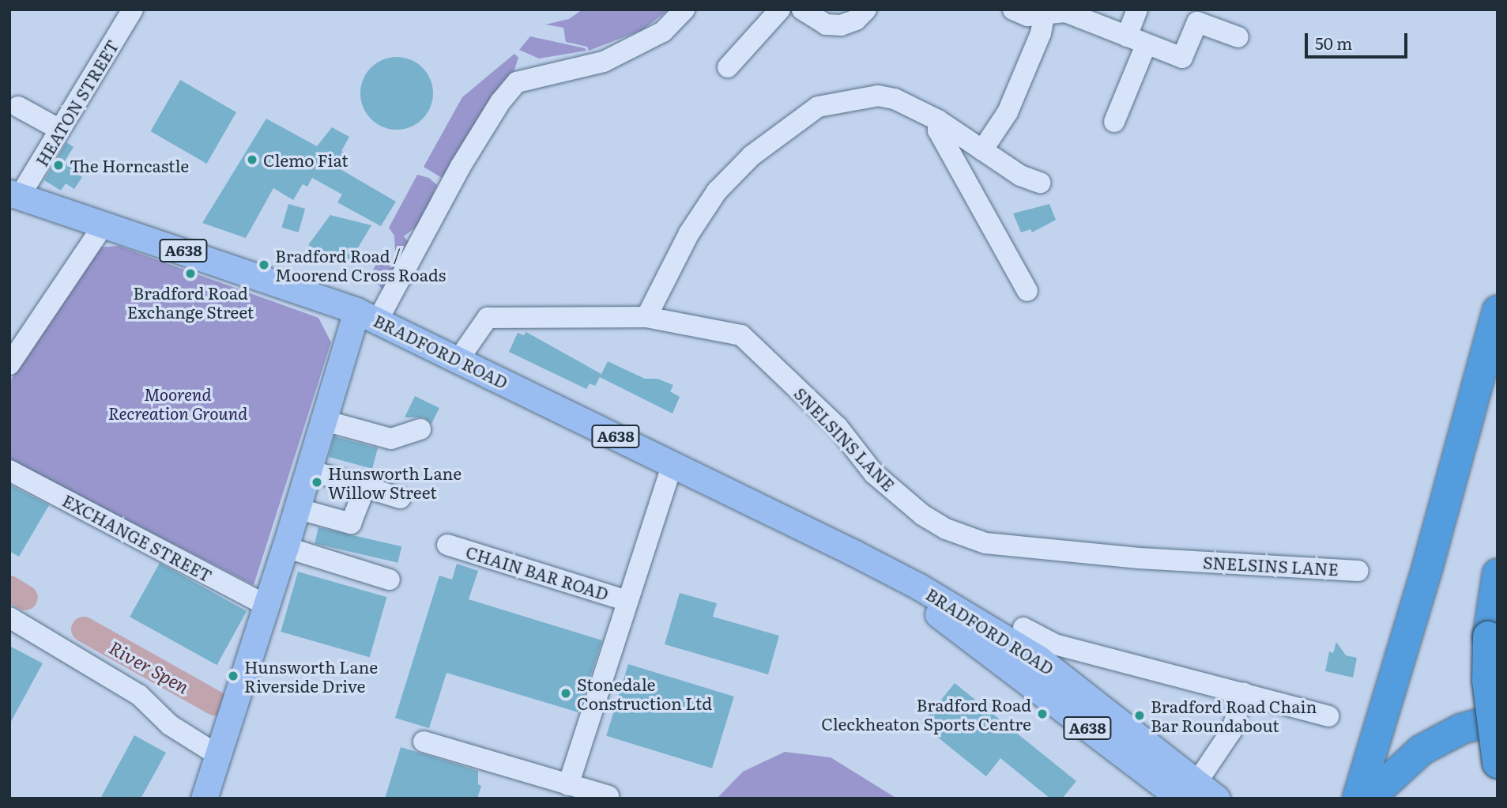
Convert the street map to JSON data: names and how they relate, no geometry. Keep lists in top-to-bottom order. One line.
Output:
{"streets":{"main road":["A638","BRADFORD ROAD"],"street":["HEATON STREET","SNELSINS LANE","EXCHANGE STREET","CHAIN BAR ROAD"]},"crossings":[["HEATON STREET","BRADFORD ROAD"],["BRADFORD ROAD","SNELSINS LANE"],["BRADFORD ROAD","CHAIN BAR ROAD"]],"water":["River Spen"],"parks":["Moorend Recreation Ground"],"places":["Clemo Fiat","The Horncastle","Bradford Road / Moorend Cross Roads","Bradford Road Exchange Street","Hunsworth Lane Willow Street","Hunsworth Lane Riverside Drive","Stonedale Construction Ltd","Bradford Road Cleckheaton Sports Centre","Bradford Road Chain Bar Roundabout"],"scale_bar":"50 m"}
